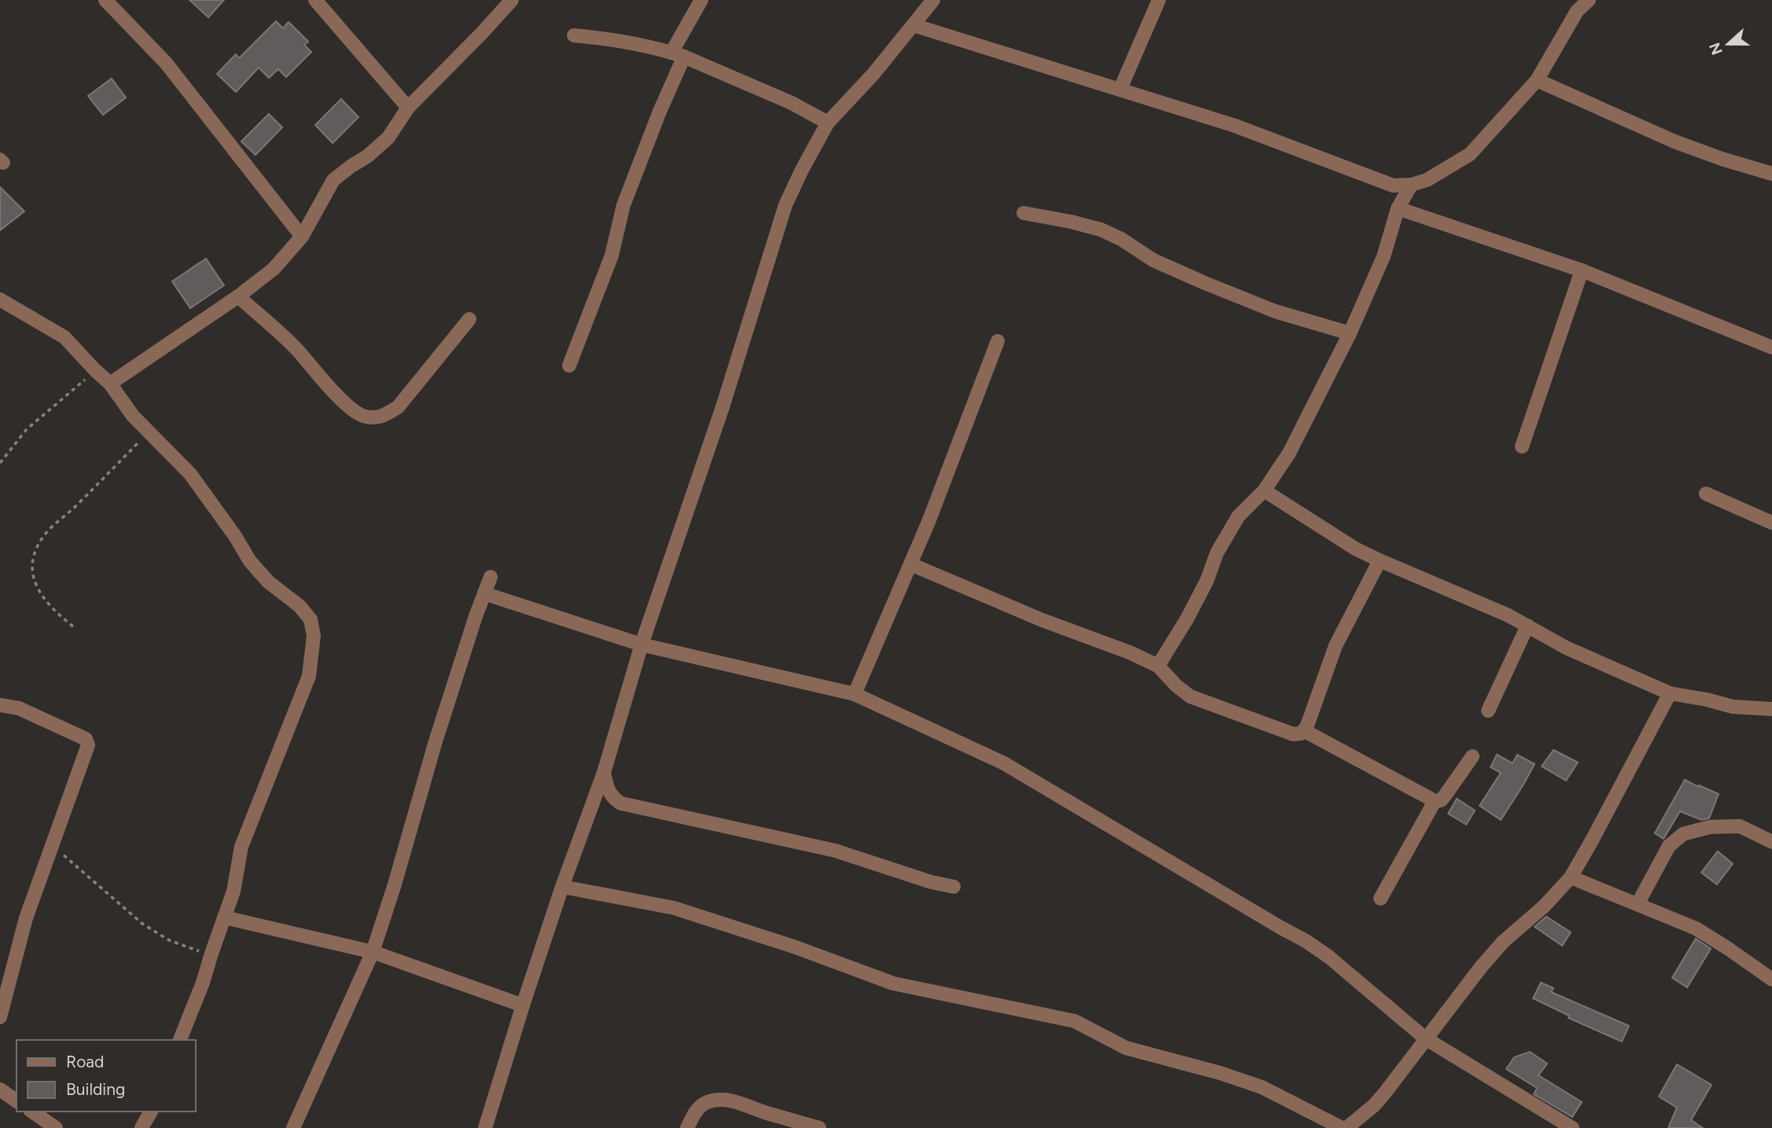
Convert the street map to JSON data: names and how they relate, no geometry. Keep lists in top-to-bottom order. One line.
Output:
{"legend":["Road","Building"],"north":"left"}
